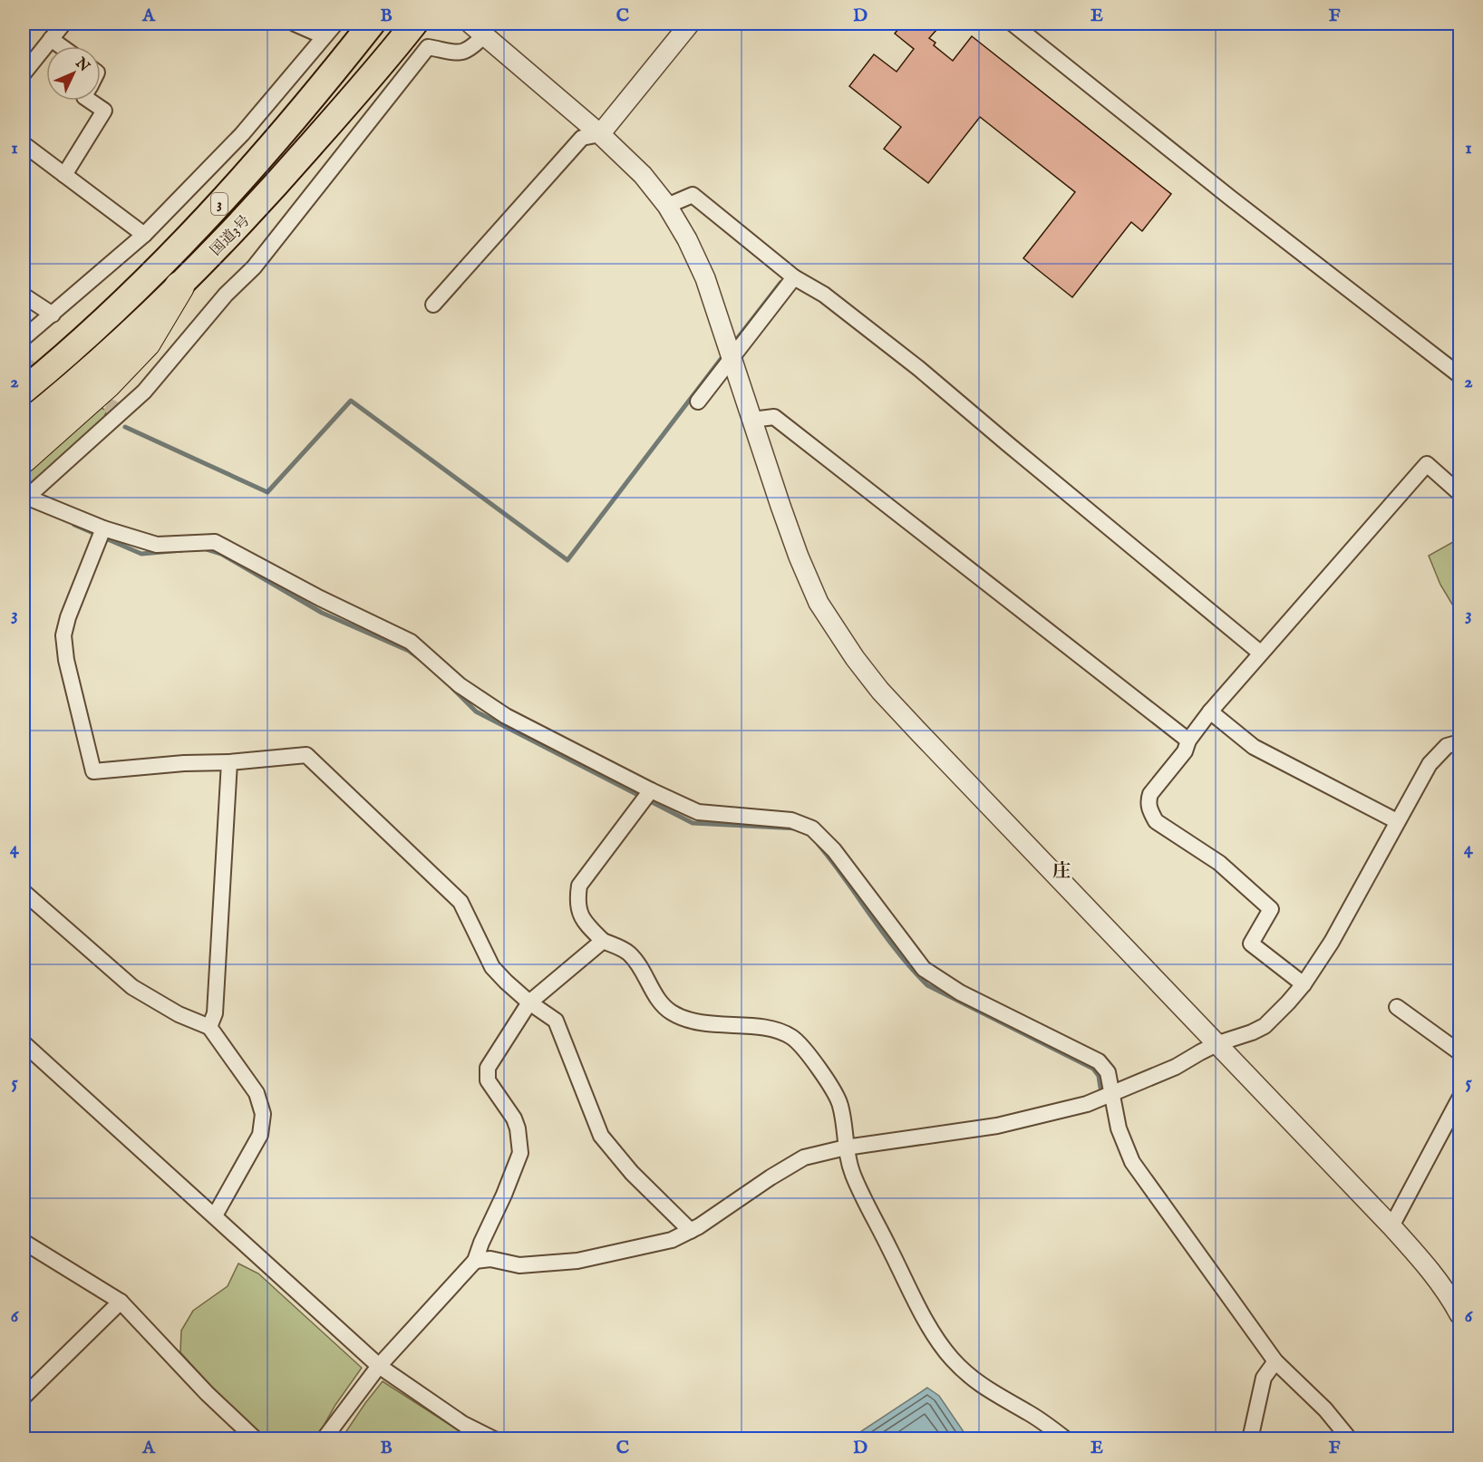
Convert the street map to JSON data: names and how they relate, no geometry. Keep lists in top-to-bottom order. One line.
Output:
{"streets":{"highway":["3","国道3号"]},"districts":["庄"],"north":"top right","grid":{"columns":["A","B","C","D","E","F"],"rows":["1","2","3","4","5","6"]}}
